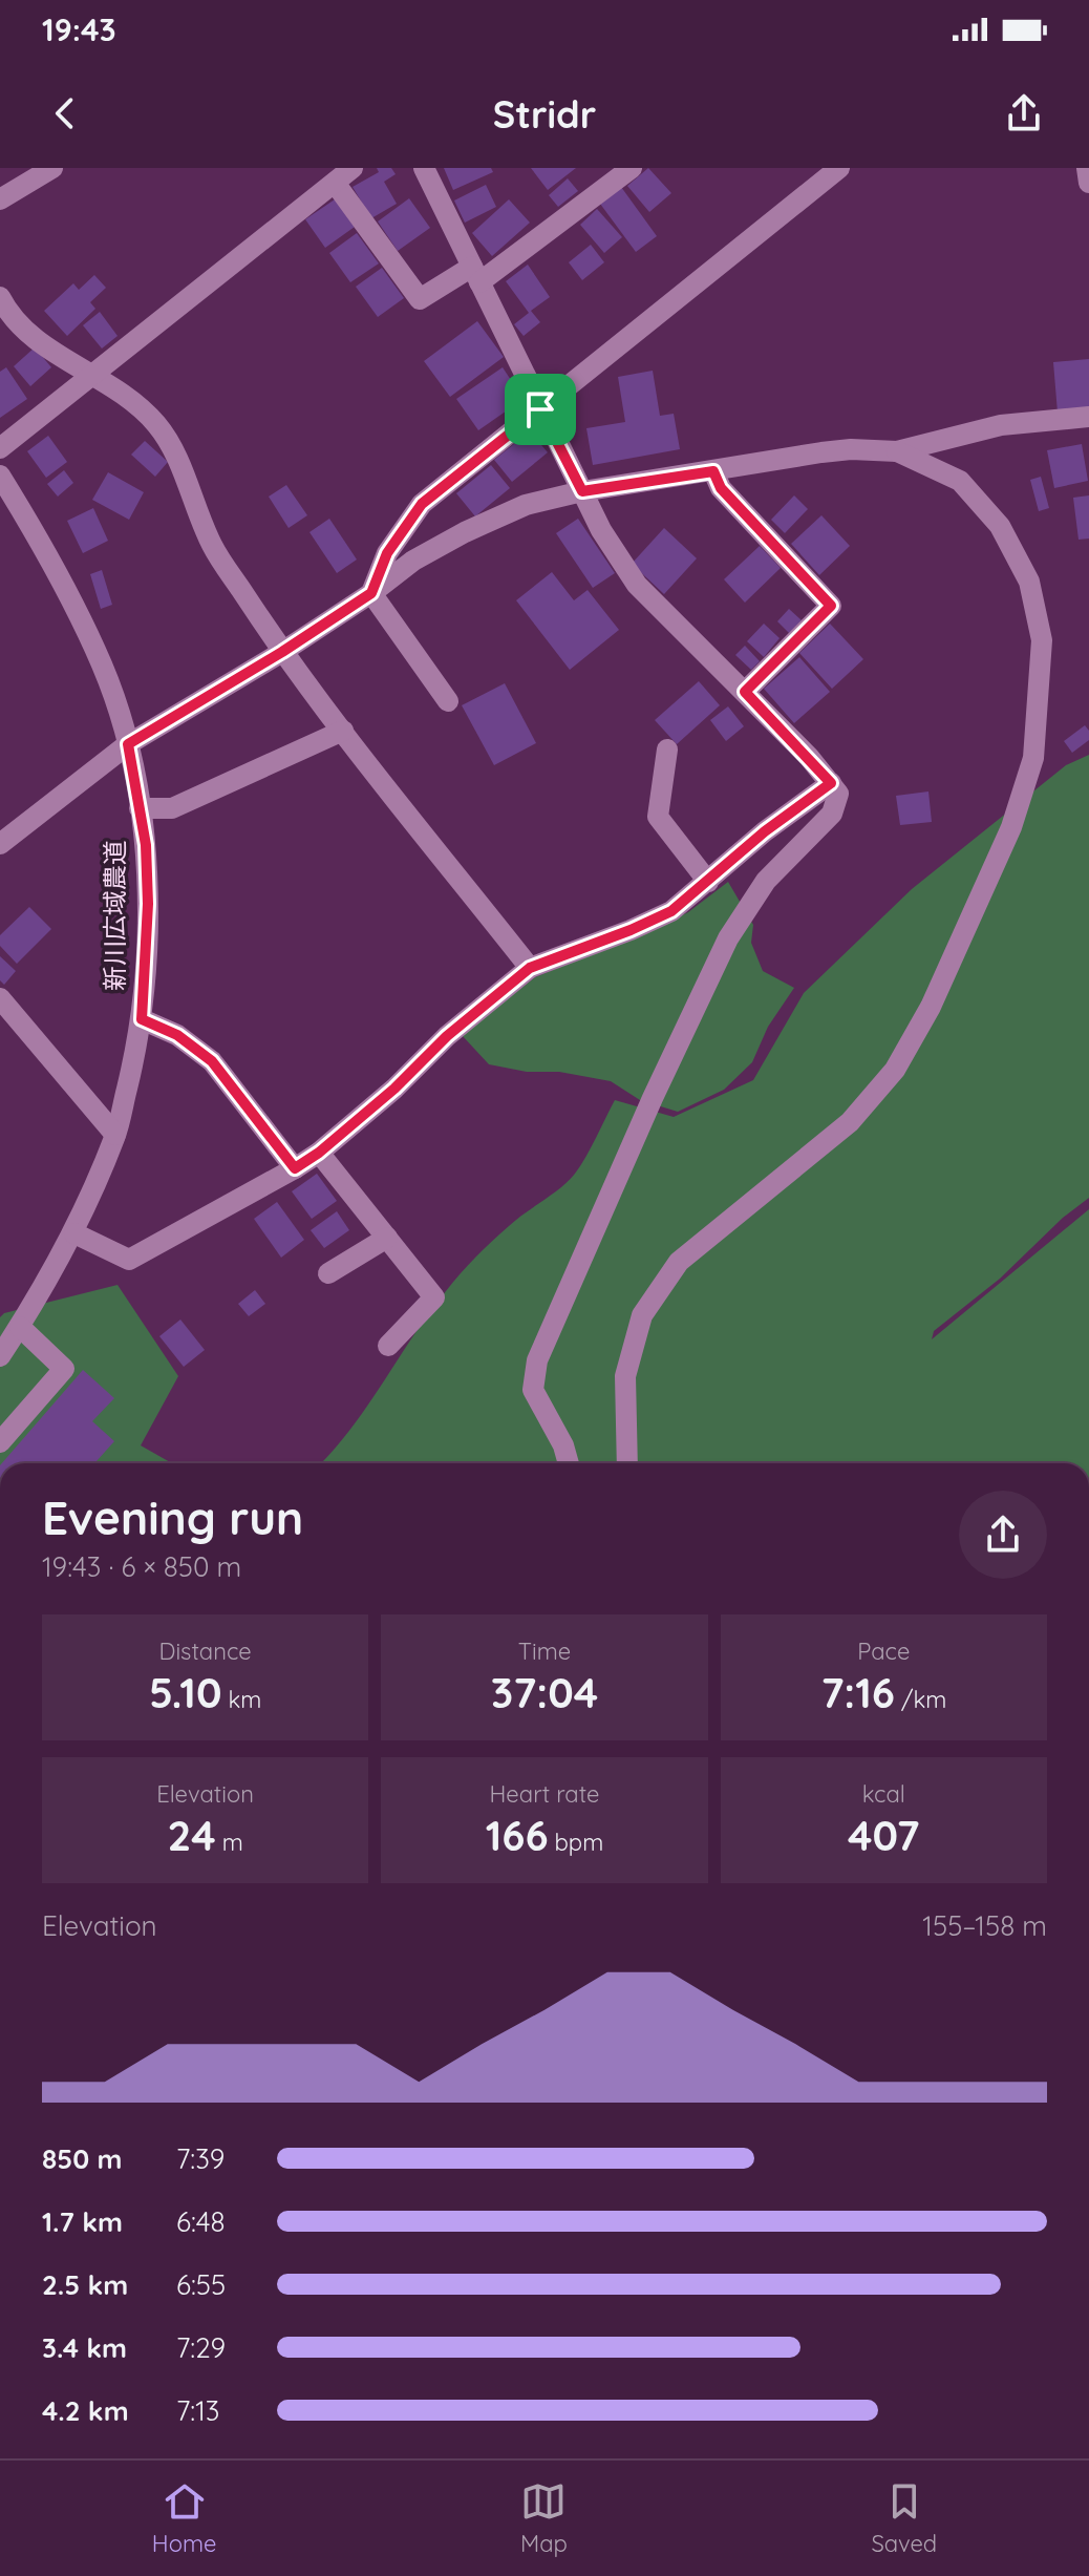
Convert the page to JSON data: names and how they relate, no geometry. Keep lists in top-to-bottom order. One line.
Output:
{"streets":{"street":["新川広域農道"]},"page":{"status":"19:43","header":"Stridr","heading":["Evening run","19:43 · 6 × 850 m"],"stats":[["Distance","5.10 km"],["Time","37:04"],["Pace","7:16 /km"],["Elevation","24 m"],["Heart rate","166 bpm"],["kcal","407"]],"chart":["Elevation","155–158 m"],"list":[{"name":"850 m","note":"7:39"},{"name":"1.7 km","note":"6:48"},{"name":"2.5 km","note":"6:55"},{"name":"3.4 km","note":"7:29"},{"name":"4.2 km","note":"7:13"}],"tabs":["Home","Map","Saved"]}}
